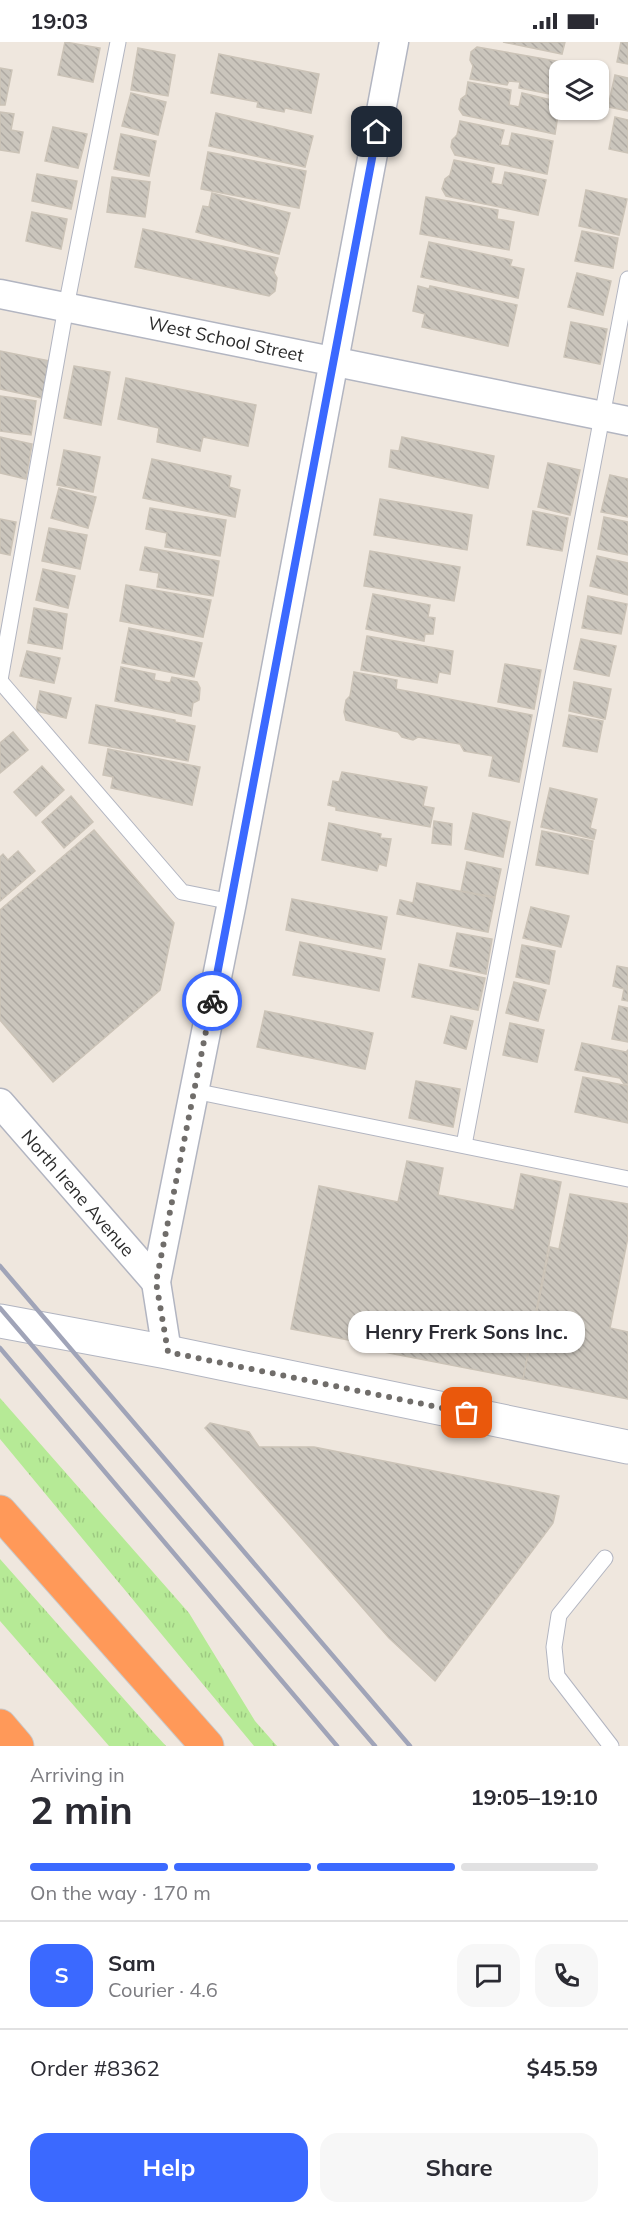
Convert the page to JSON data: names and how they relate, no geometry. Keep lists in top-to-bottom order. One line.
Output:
{"streets":{"street":["West School Street","North Irene Avenue"]},"places":["Henry Frerk Sons Inc."],"page":{"status":"19:03","bubble":"Henry Frerk Sons Inc.","heading":["2 min","Arriving in","19:05–19:10"],"panel":["Sam","Courier · 4.6","Order #8362","$45.59"],"bar":"On the way · 170 m","round":"S","buttons":["Help","Share"]}}
